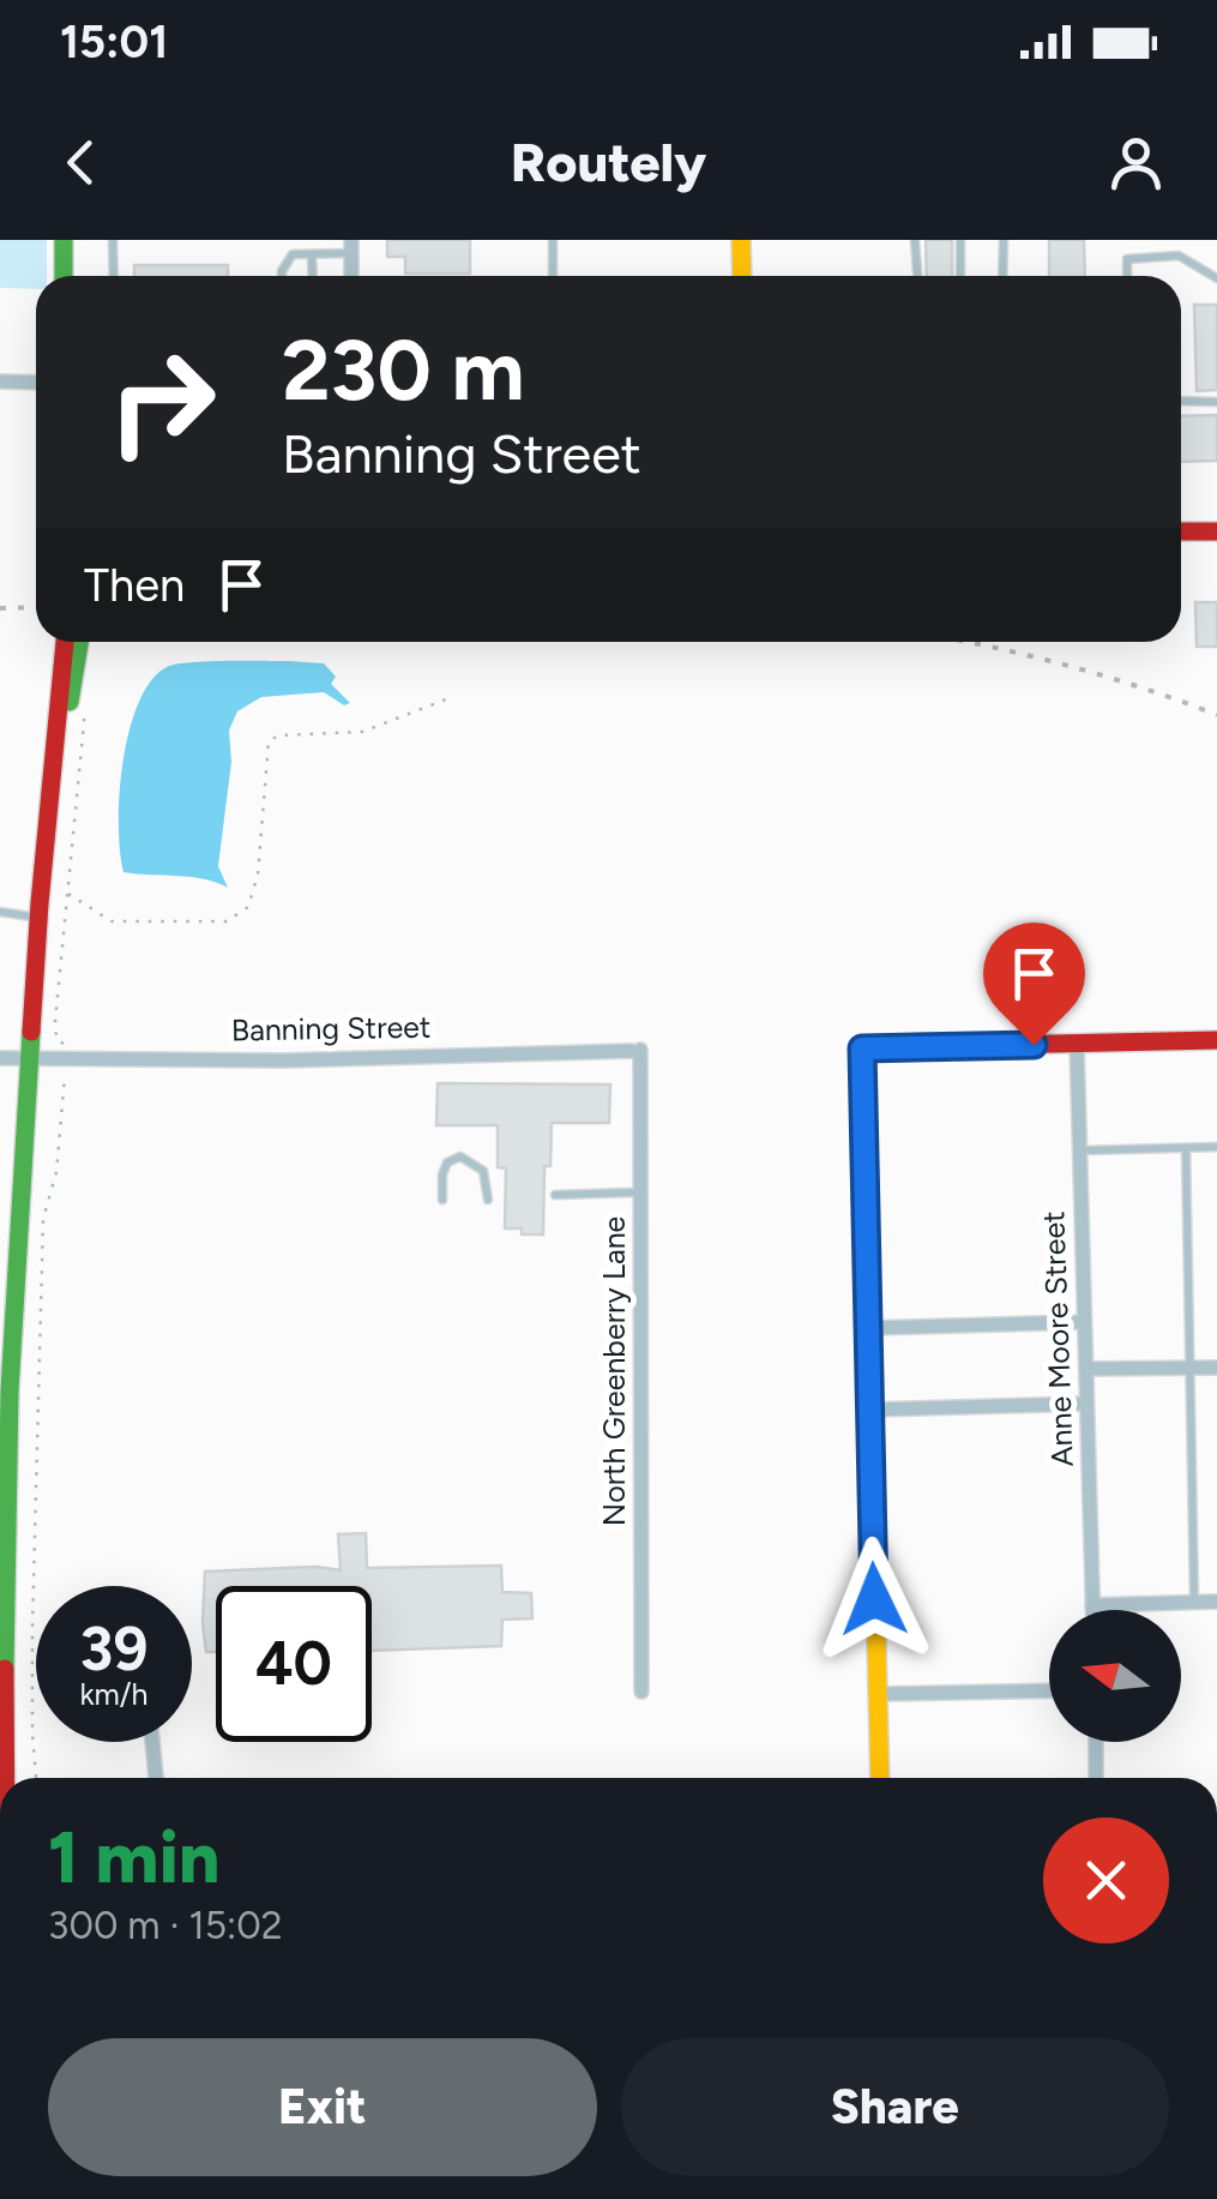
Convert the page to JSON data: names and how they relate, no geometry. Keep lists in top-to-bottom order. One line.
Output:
{"streets":{"street":["Banning Street","Anne Moore Street","North Greenberry Lane"]},"crossings":[["Banning Street","North Greenberry Lane"]],"north":"left","page":{"status":"15:01","header":"Routely","turn":["230 m","Banning Street"],"then":"Then","speed":"39 km/h","limit":"40","heading":["1 min","300 m · 15:02"],"buttons":["Exit","Share"]}}
